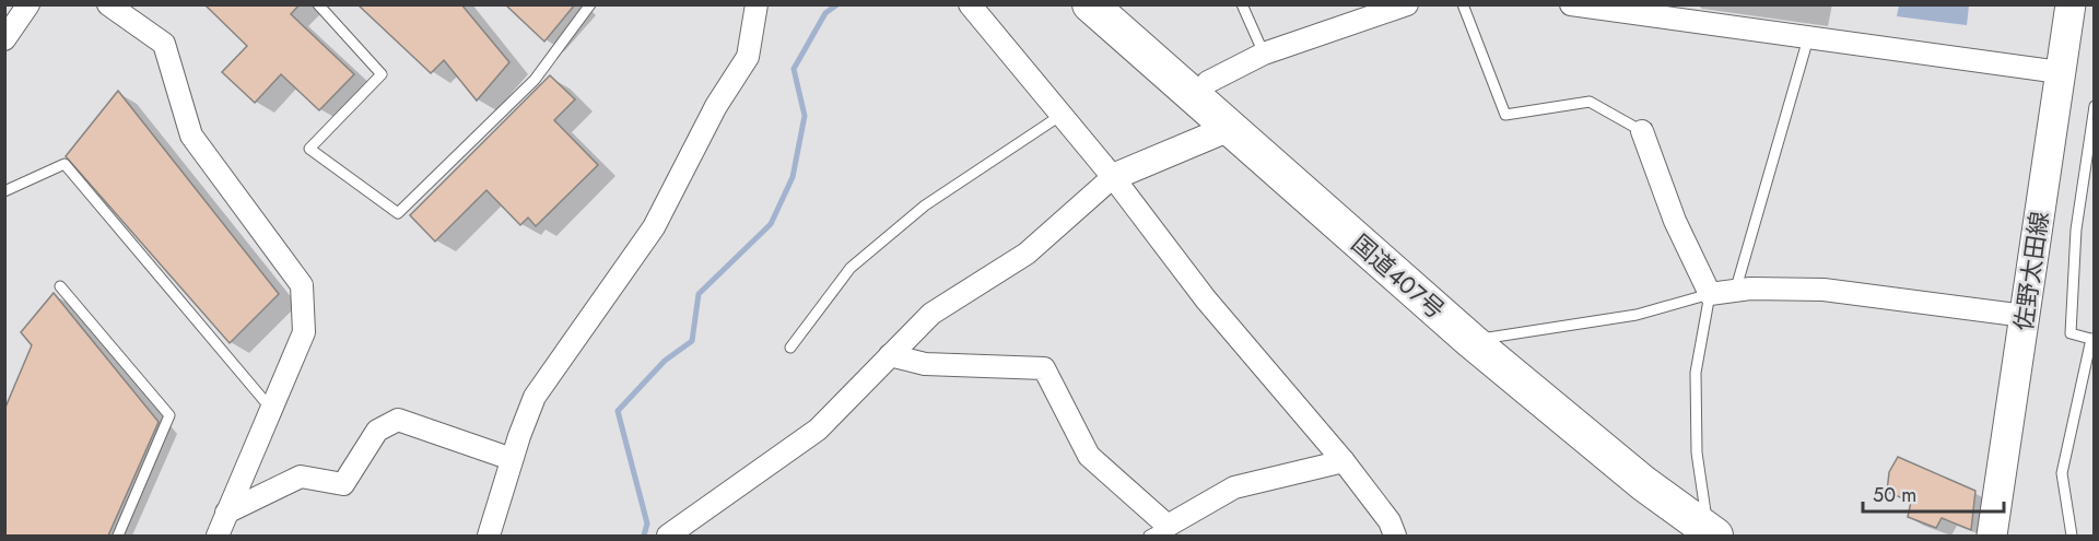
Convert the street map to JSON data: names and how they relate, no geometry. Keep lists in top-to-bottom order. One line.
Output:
{"streets":{"highway":["国道407号"],"main road":["佐野太田線"]},"scale_bar":"50 m"}
